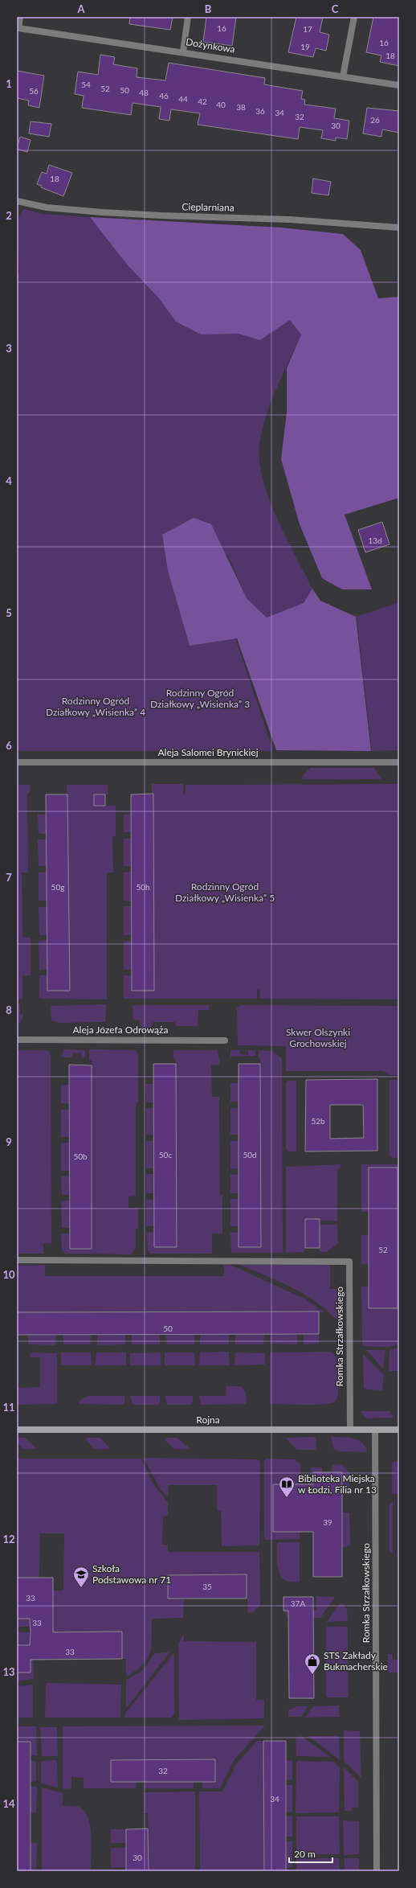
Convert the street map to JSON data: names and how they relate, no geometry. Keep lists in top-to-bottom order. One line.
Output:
{"streets":{"street":["Dożynkowa","Cieplarniana","Aleja Salomei Brynickiej","Aleja Józefa Odrowąża","Romka Strzałkowskiego","Rojna"]},"crossings":[["Romka Strzałkowskiego","Rojna"]],"parks":["Rodzinny Ogród Działkowy „Wisienka” 3","Rodzinny Ogród Działkowy „Wisienka” 4","Rodzinny Ogród Działkowy „Wisienka” 5","Skwer Olszynki Grochowskiej"],"places":{"library":["Biblioteka Miejska w Łodzi, Filia nr 13"],"school or university":["Szkoła Podstawowa nr 71"],"shop":["STS Zakłady Bukmacherskie"]},"house_numbers":["16","17","16","19","18","54","52","50","56","48","46","44","42","40","38","36","34","32","26","30","18","13d","50g","50h","52b","50c","50d","50b","52","50","39","35","33","37A","33","33","32","34","30"],"scale_bar":"20 m","grid":{"columns":["A","B","C"],"rows":["1","2","3","4","5","6","7","8","9","10","11","12","13","14"]}}
